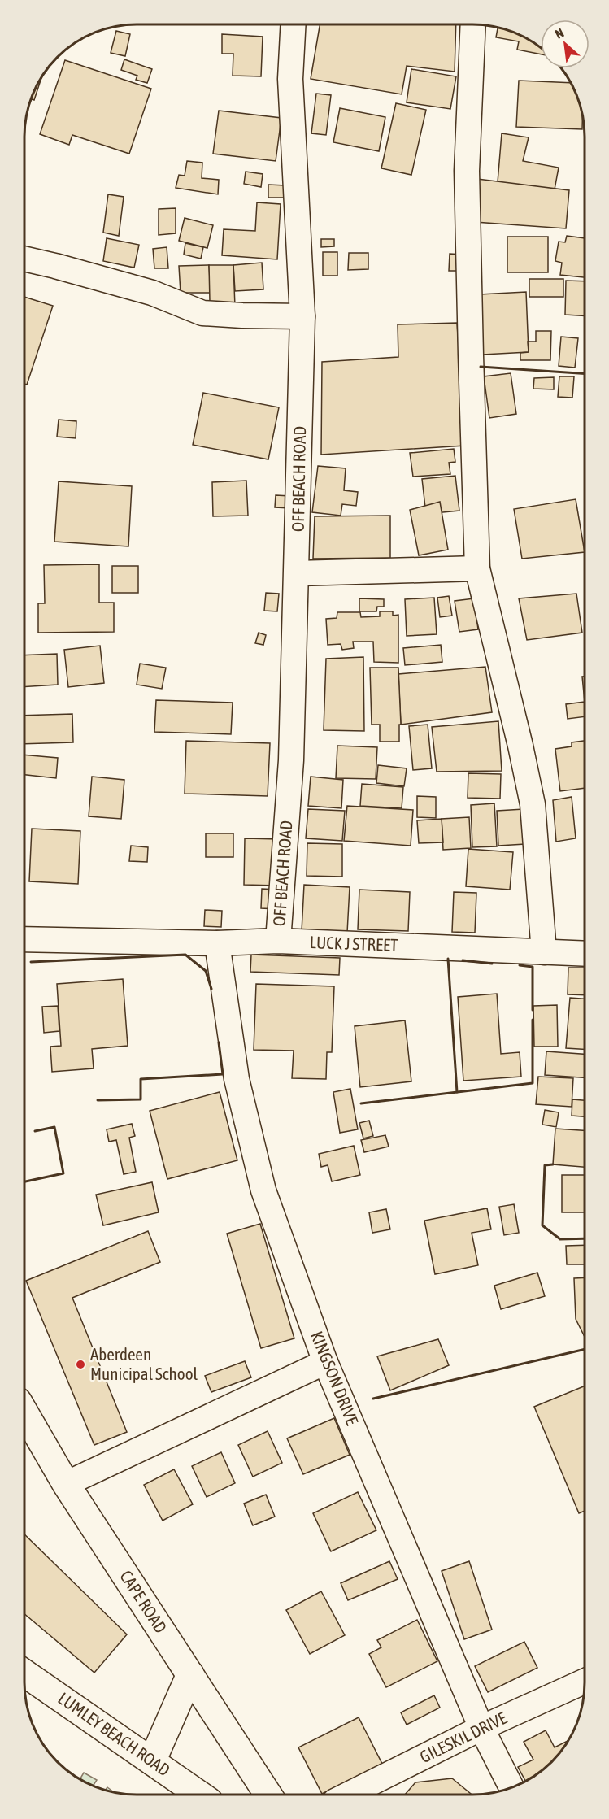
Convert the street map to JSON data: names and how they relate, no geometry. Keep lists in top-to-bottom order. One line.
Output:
{"streets":{"street":["OFF BEACH ROAD","LUCK J STREET","KINGSON DRIVE","CAPE ROAD","LUMLEY BEACH ROAD","GILESKIL DRIVE"]},"crossings":[["OFF BEACH ROAD","LUCK J STREET"],["LUCK J STREET","KINGSON DRIVE"],["KINGSON DRIVE","GILESKIL DRIVE"]],"places":["Aberdeen Municipal School"],"north":"top left"}
